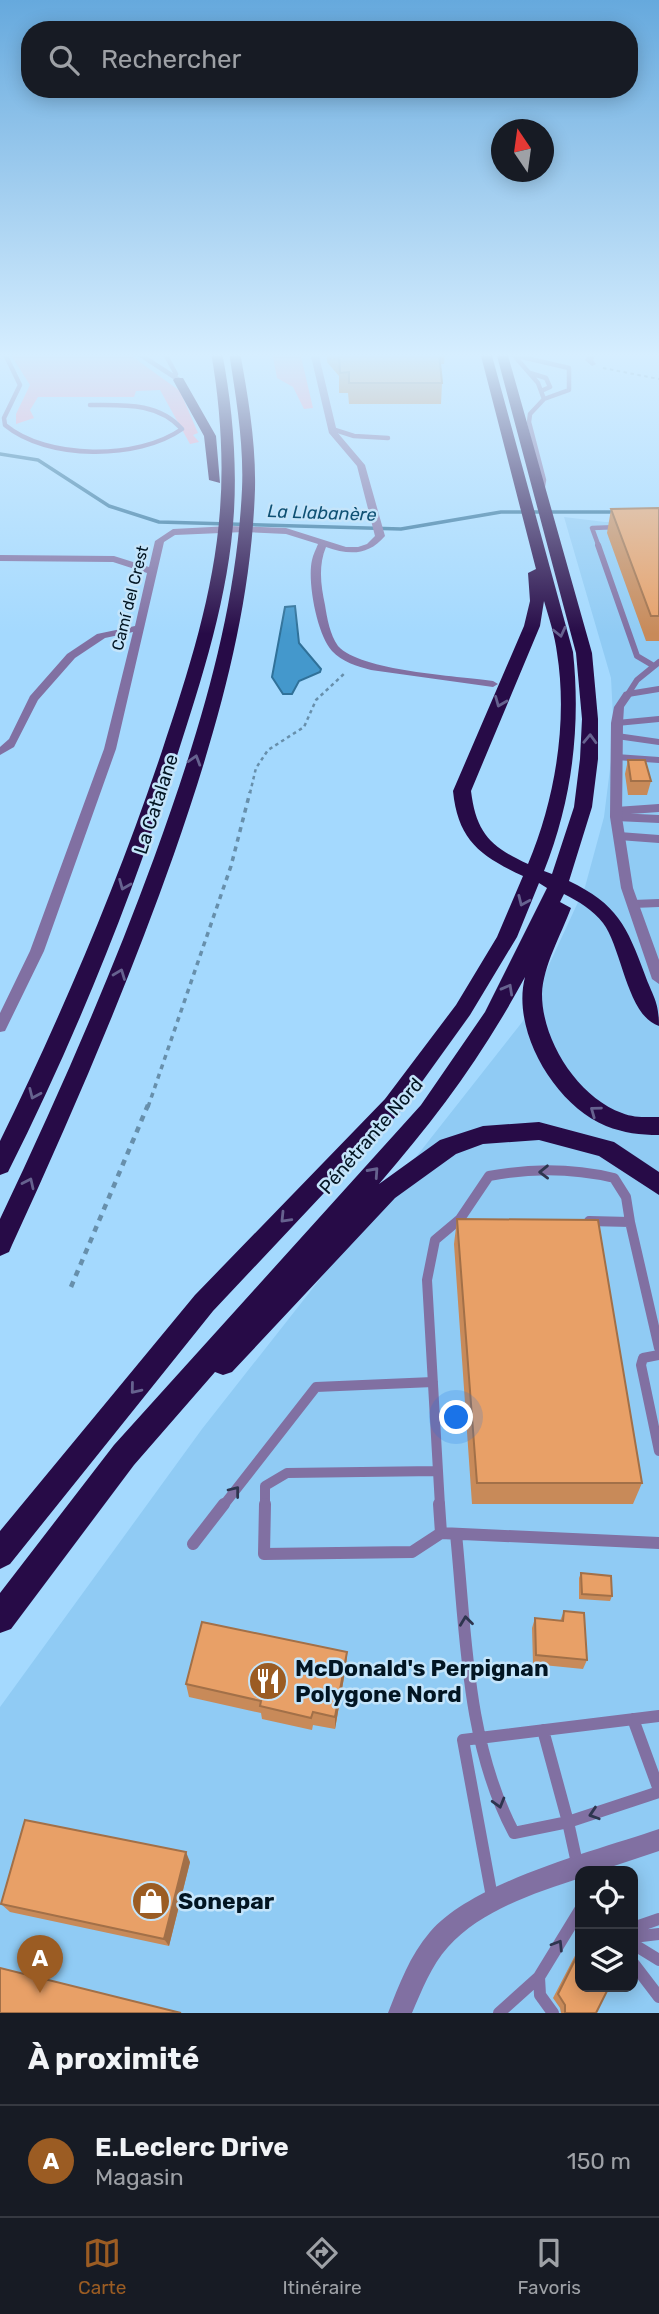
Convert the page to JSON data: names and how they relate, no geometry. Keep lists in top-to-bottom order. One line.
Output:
{"streets":{"highway":["La Catalane","Pénétrante Nord"],"street":["Camí del Crest"]},"water":["La Llabanère"],"places":{"restaurant":["McDonald's Perpignan Polygone Nord"],"shop":["Sonepar"]},"north":"top","page":{"search":"Rechercher","pins":"A","heading":"À proximité","list":[{"mark":"A","name":"E.Leclerc Drive","note":"Magasin","value":"150 m"}],"nav":["Carte","Itinéraire","Favoris"]}}
